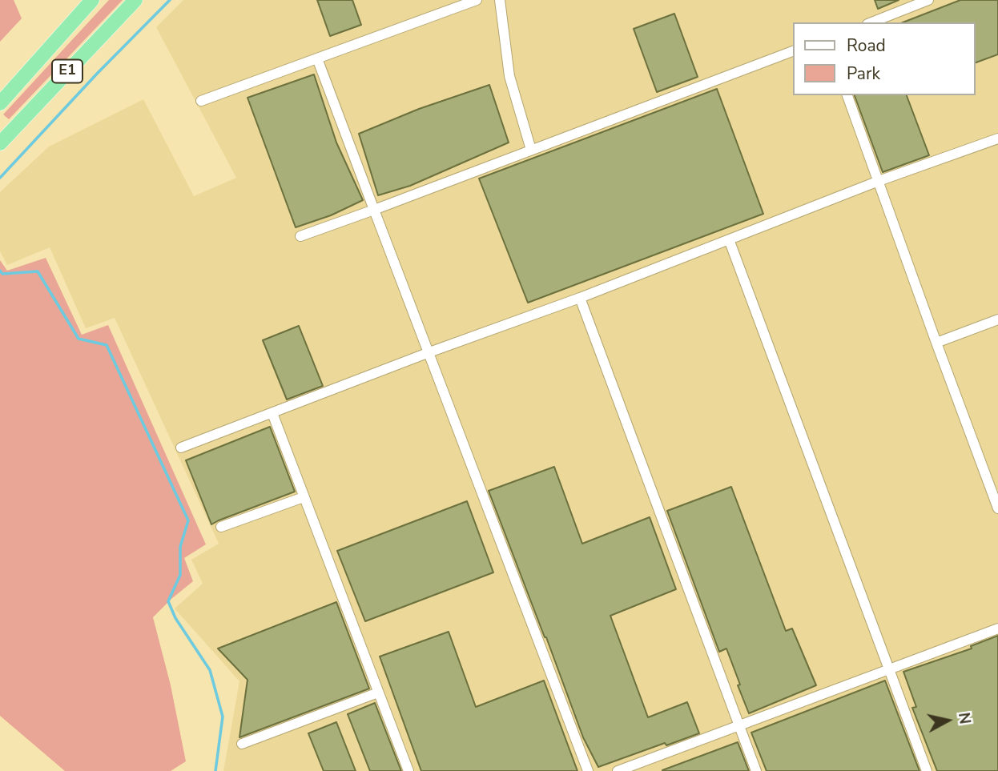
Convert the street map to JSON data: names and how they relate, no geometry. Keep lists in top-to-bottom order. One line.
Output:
{"streets":{"highway":["E1"]},"legend":["Road","Park"],"north":"right"}
